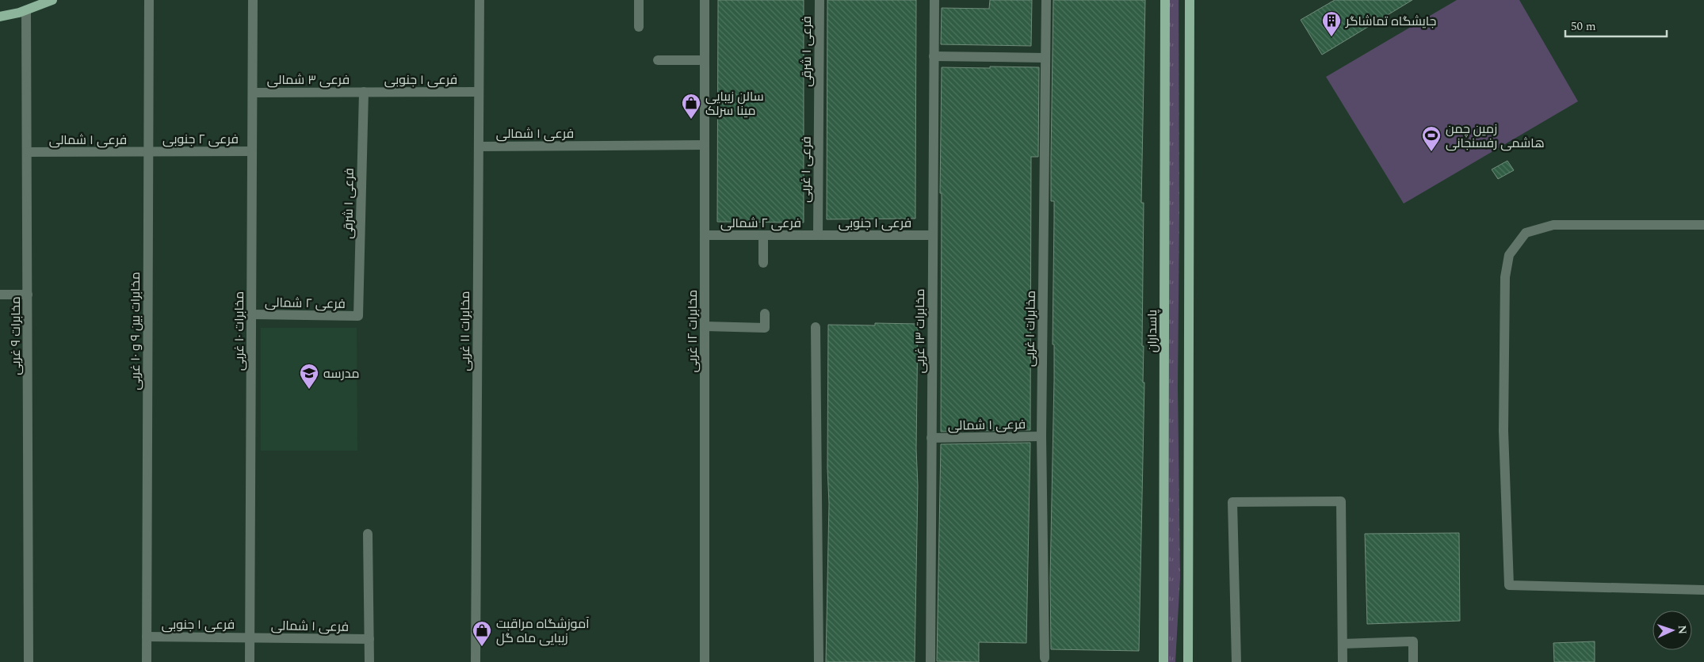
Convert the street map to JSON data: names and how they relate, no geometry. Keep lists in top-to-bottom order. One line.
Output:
{"streets":{"main road":["پاسداران"],"street":["فرعی ۱ شرقی","فرعی ۳ شمالی","فرعی ۱ جنوبی","فرعی ۱ شمالی","فرعی ۲ جنوبی","فرعی ۱ غربی","فرعی ۲ شمالی","مخابرات ۱ غربی","مخابرات بین ۹ و ۱۰ غربی","مخابرات ۱۰ غربی","مخابرات ۱۱ غربی","مخابرات ۱۲ غربی","مخابرات ۱۳ غربی","مخابرات ۹ غربی"]},"crossings":[["فرعی ۱ شرقی","فرعی ۳ شمالی"],["فرعی ۱ شرقی","فرعی ۱ جنوبی"],["فرعی ۱ شرقی","فرعی ۱ غربی"],["فرعی ۱ شرقی","فرعی ۲ شمالی"],["فرعی ۳ شمالی","فرعی ۱ جنوبی"],["فرعی ۳ شمالی","مخابرات ۱۰ غربی"],["فرعی ۱ جنوبی","فرعی ۱ شمالی"],["فرعی ۱ جنوبی","فرعی ۱ غربی"],["فرعی ۱ جنوبی","فرعی ۲ شمالی"],["فرعی ۱ جنوبی","مخابرات بین ۹ و ۱۰ غربی"],["فرعی ۱ جنوبی","مخابرات ۱۰ غربی"],["فرعی ۱ جنوبی","مخابرات ۱۱ غربی"],["فرعی ۱ جنوبی","مخابرات ۱۳ غربی"],["فرعی ۱ شمالی","فرعی ۲ جنوبی"],["فرعی ۱ شمالی","مخابرات ۱ غربی"],["فرعی ۱ شمالی","مخابرات بین ۹ و ۱۰ غربی"],["فرعی ۱ شمالی","مخابرات ۱۰ غربی"],["فرعی ۱ شمالی","مخابرات ۱۱ غربی"],["فرعی ۱ شمالی","مخابرات ۱۲ غربی"],["فرعی ۱ شمالی","مخابرات ۱۳ غربی"],["فرعی ۱ شمالی","مخابرات ۹ غربی"],["فرعی ۲ جنوبی","مخابرات بین ۹ و ۱۰ غربی"],["فرعی ۲ جنوبی","مخابرات ۱۰ غربی"],["فرعی ۱ غربی","فرعی ۲ شمالی"],["فرعی ۲ شمالی","مخابرات ۱۰ غربی"],["فرعی ۲ شمالی","مخابرات ۱۲ غربی"]],"places":{"building":["جایشگاه تماشاگر"],"shop":["سالن زیبایی مینا سرلک","آموزشگاه مراقبت زیبایی ماه گل"],"sports":["زمین چمن هاشمی رفسنجانی"],"school or university":["مدرسه"]},"scale_bar":"50 m","north":"right"}
